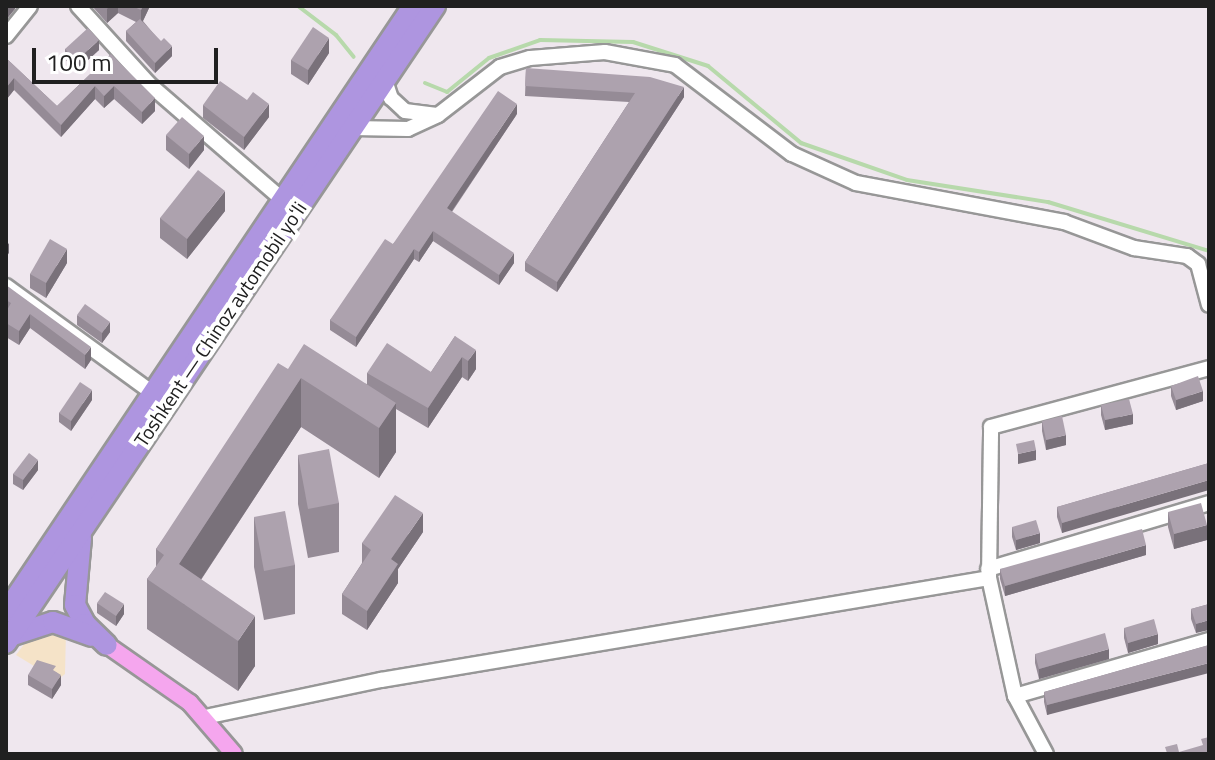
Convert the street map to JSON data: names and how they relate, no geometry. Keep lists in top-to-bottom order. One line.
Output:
{"streets":{"highway":["Toshkent — Chinoz avtomobil yoʻli"]},"scale_bar":"100 m"}
